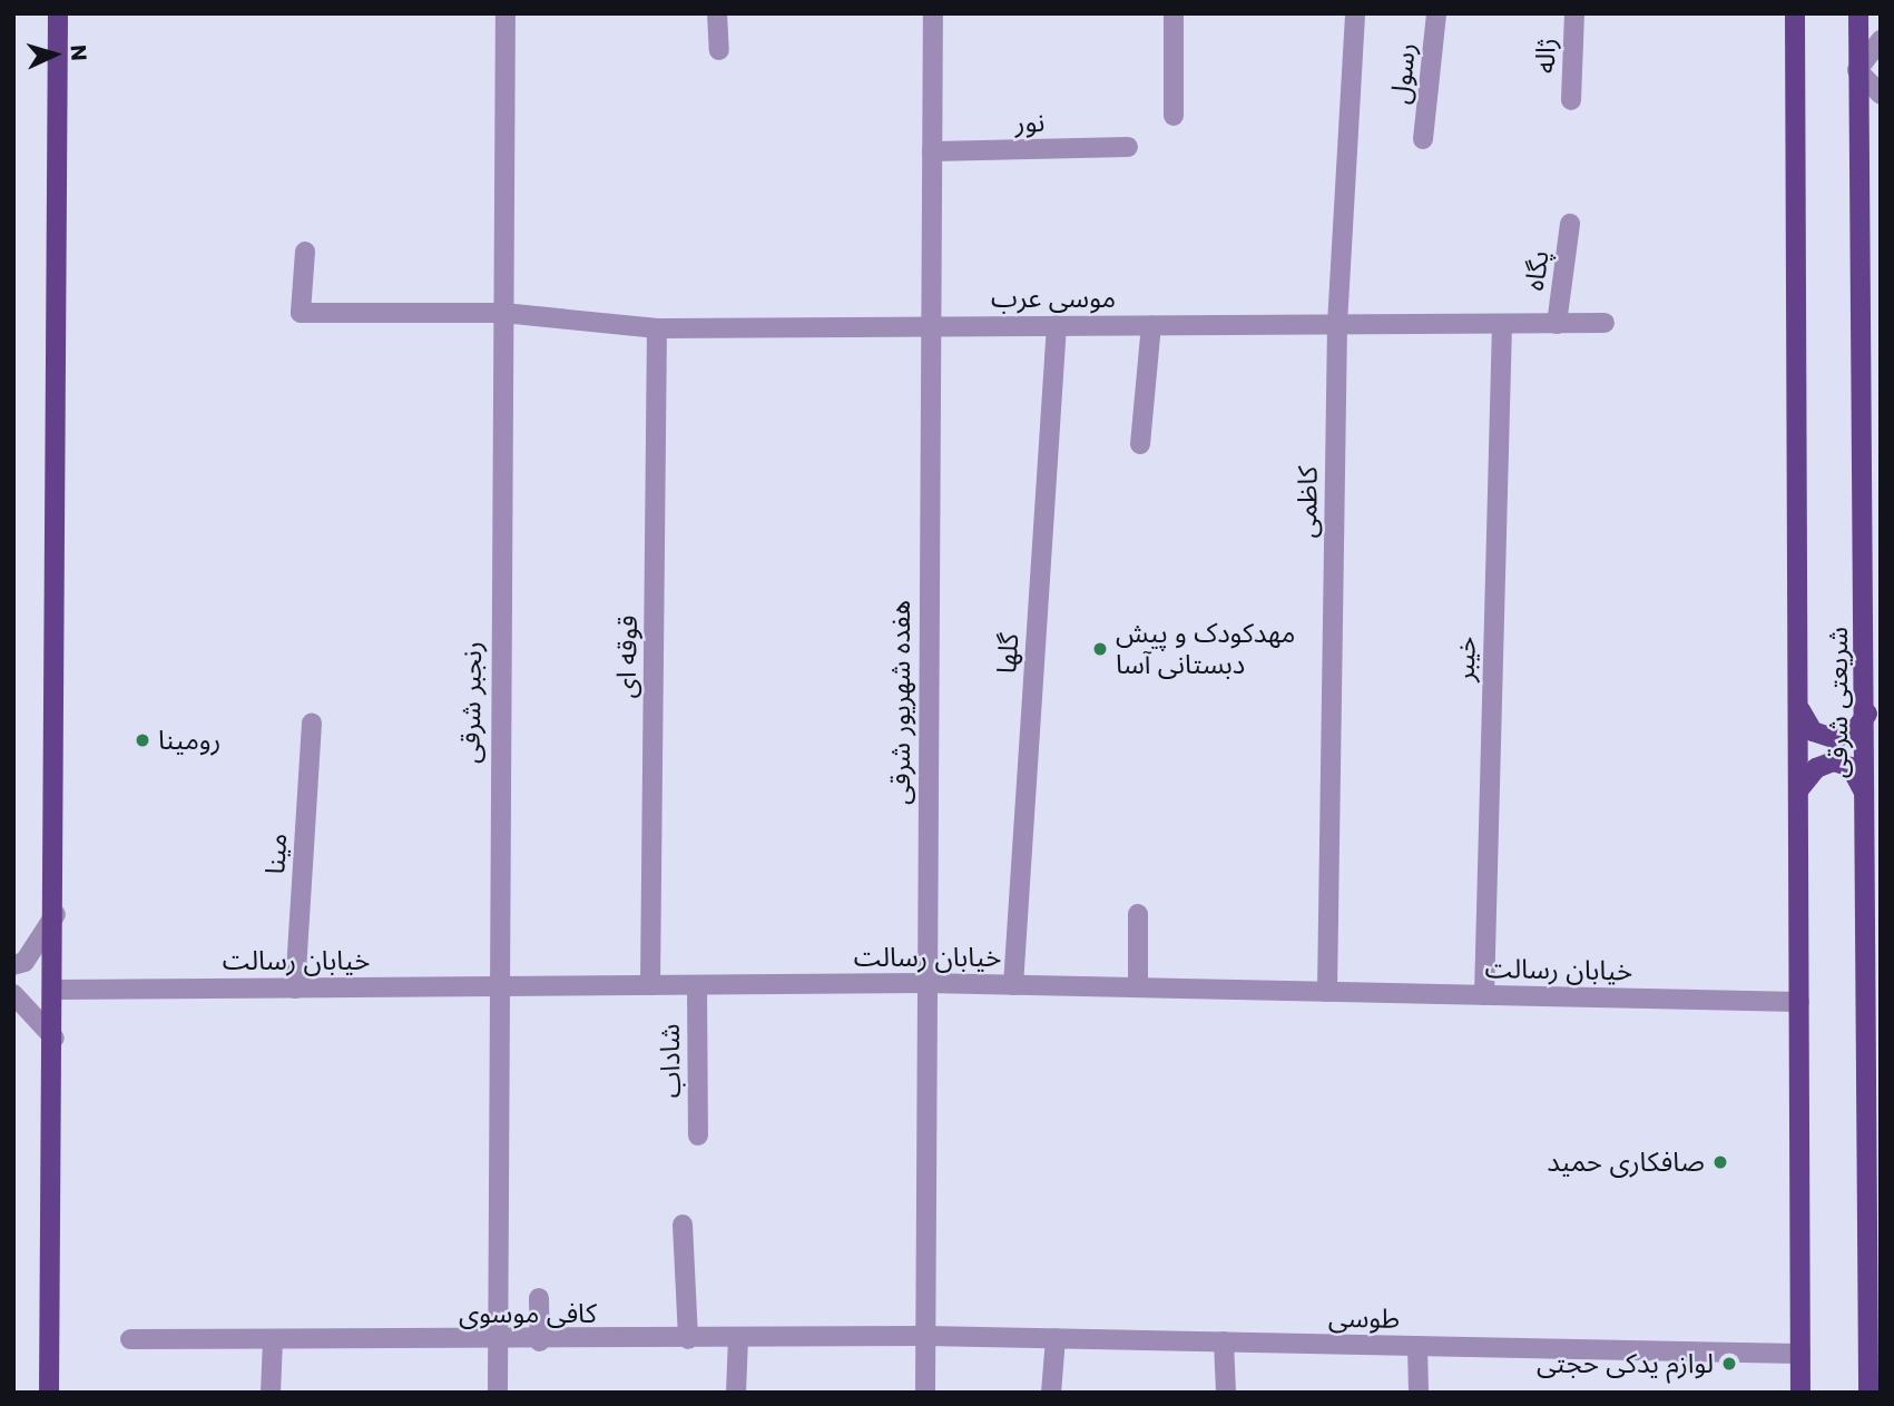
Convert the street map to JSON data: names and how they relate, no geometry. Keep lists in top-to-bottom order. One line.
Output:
{"streets":{"main road":["شریعتی شرقی"],"street":["ژاله","رسول","نور","پگاه","موسی عرب","کاظمی","گلها","قوقه ای","خیبر","رنجبر شرقی","هفده شهریور شرقی","مینا","خیابان رسالت","شاداب","کافی موسوی","طوسی"]},"crossings":[["نور","هفده شهریور شرقی"],["پگاه","موسی عرب"],["موسی عرب","کاظمی"],["موسی عرب","گلها"],["موسی عرب","قوقه ای"],["موسی عرب","خیبر"],["موسی عرب","رنجبر شرقی"],["موسی عرب","هفده شهریور شرقی"],["کاظمی","خیابان رسالت"],["گلها","خیابان رسالت"],["قوقه ای","خیابان رسالت"],["خیبر","خیابان رسالت"],["رنجبر شرقی","خیابان رسالت"],["رنجبر شرقی","کافی موسوی"],["هفده شهریور شرقی","خیابان رسالت"],["هفده شهریور شرقی","کافی موسوی"],["هفده شهریور شرقی","طوسی"],["شریعتی شرقی","خیابان رسالت"],["شریعتی شرقی","طوسی"],["مینا","خیابان رسالت"],["خیابان رسالت","شاداب"],["کافی موسوی","طوسی"]],"places":["مهدکودک و پیش دبستانی آسا","رومینا","صافکاری حمید","لوازم یدکی حجتی"],"north":"right"}
